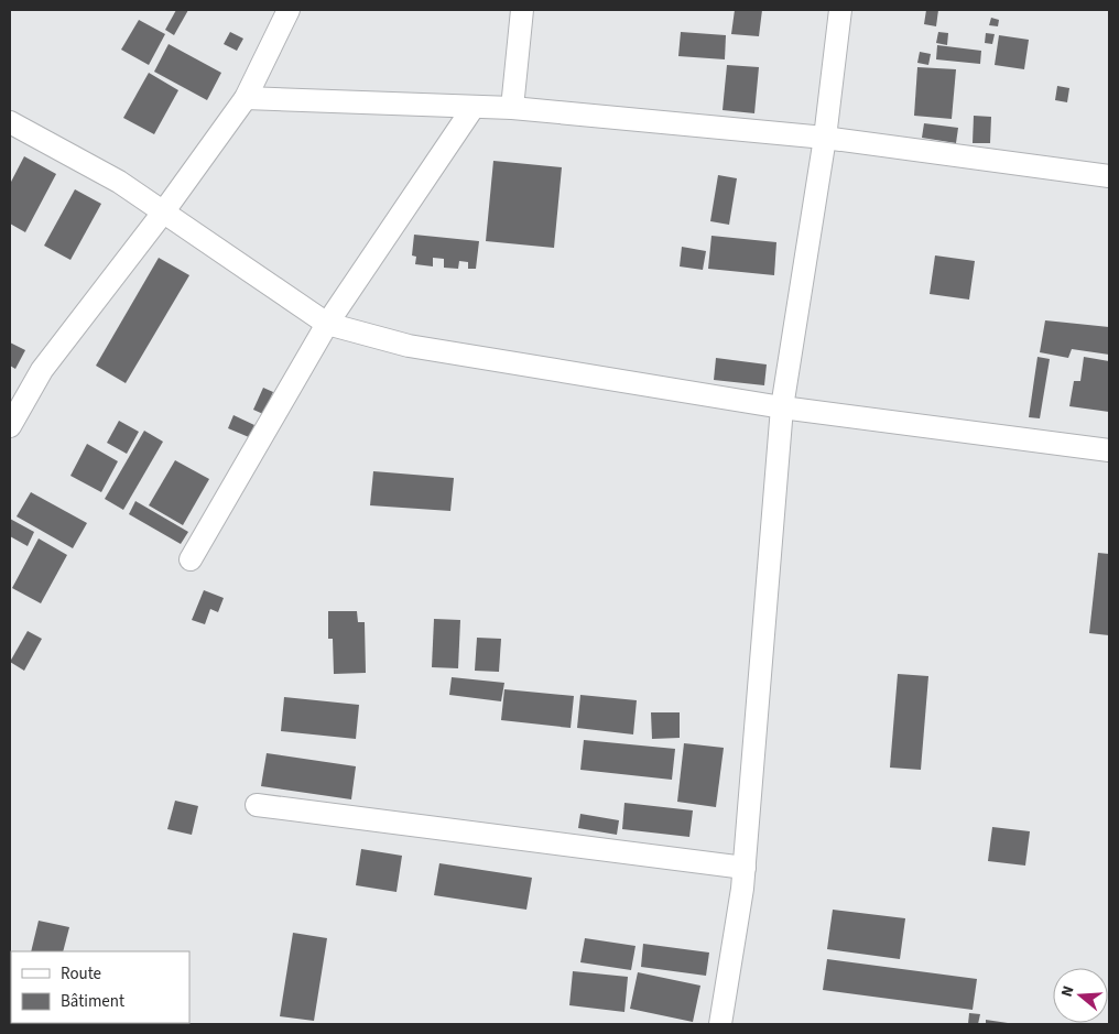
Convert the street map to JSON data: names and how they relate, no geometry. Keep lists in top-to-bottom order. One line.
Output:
{"legend":["Route","Bâtiment"],"north":"left"}
